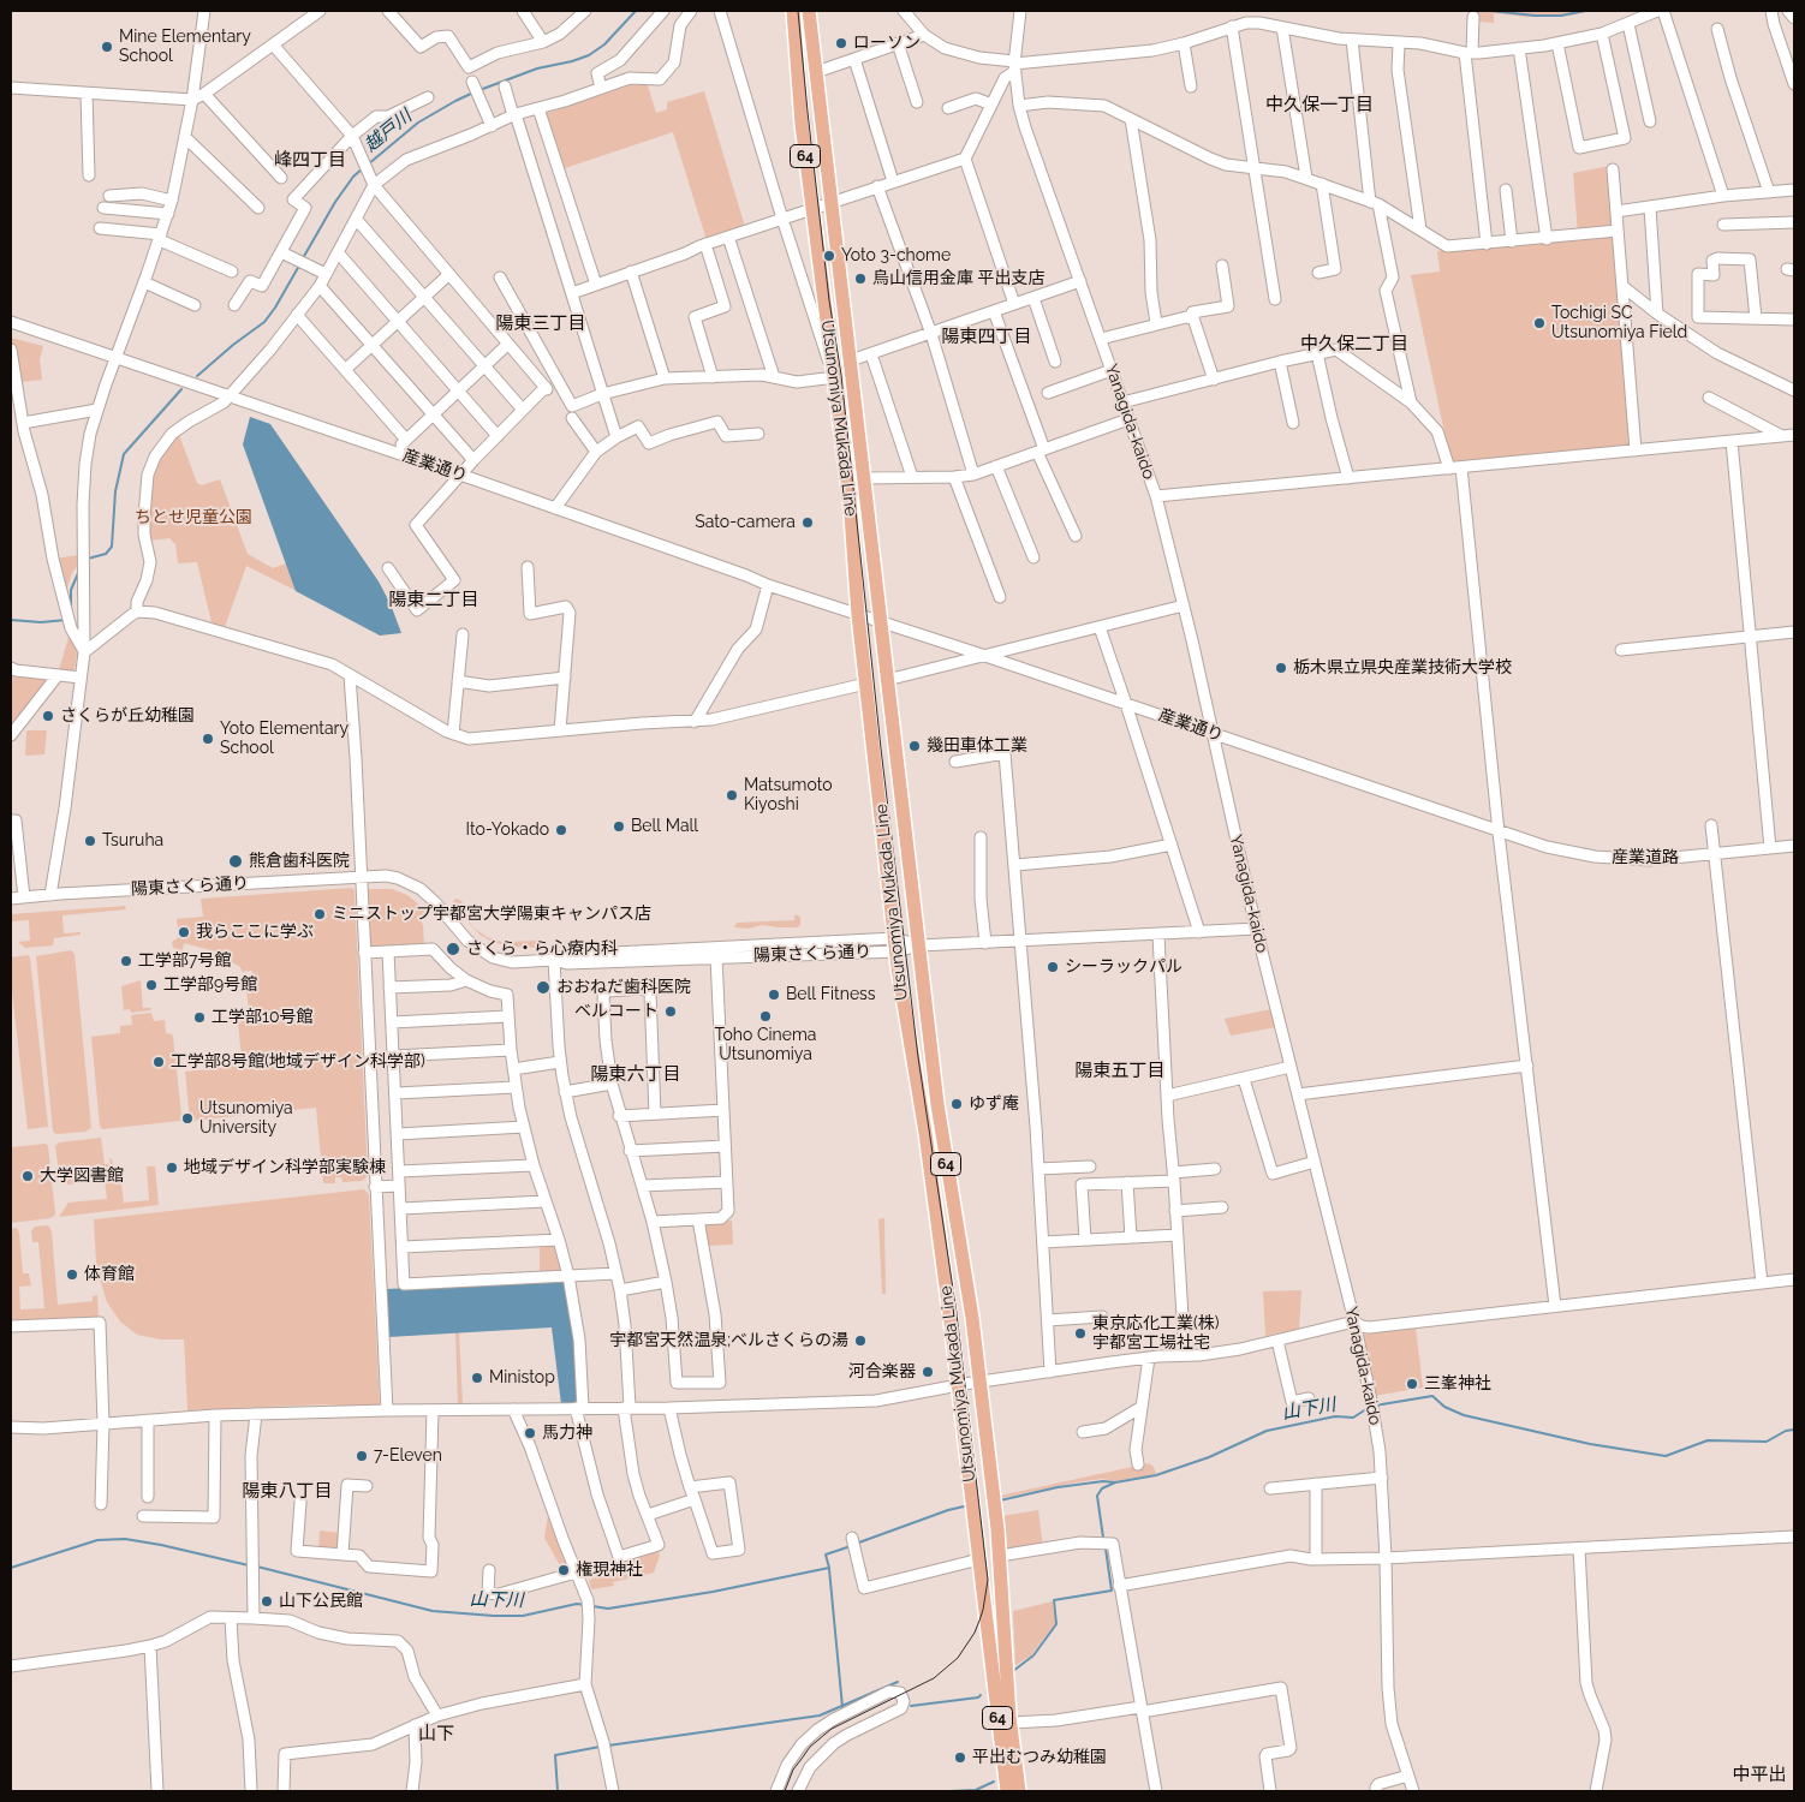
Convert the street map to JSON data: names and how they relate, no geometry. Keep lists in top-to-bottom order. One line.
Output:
{"streets":{"main road":["64","Utsunomiya Mukada Line"],"street":["Yanagida-kaido","産業通り","産業道路","陽東さくら通り"]},"crossings":[["Utsunomiya Mukada Line","産業通り"],["Utsunomiya Mukada Line","陽東さくら通り"],["Yanagida-kaido","産業通り"],["Yanagida-kaido","陽東さくら通り"],["産業通り","産業道路"]],"districts":["中久保一丁目","峰四丁目","陽東三丁目","陽東四丁目","中久保二丁目","陽東二丁目","陽東五丁目","陽東六丁目","陽東八丁目","山下","中平出"],"water":["越戸川","山下川"],"parks":["ちとせ児童公園"],"places":["ローソン","Mine Elementary School","Yoto 3-chome","烏山信用金庫 平出支店","Tochigi SC Utsunomiya Field","Sato-camera","栃木県立県央産業技術大学校","さくらが丘幼稚園","Yoto Elementary School","幾田車体工業","Matsumoto Kiyoshi","Bell Mall","Ito-Yokado","Tsuruha","熊倉歯科医院","ミニストップ宇都宮大学陽東キャンパス店","我らここに学ぶ","さくら・ら心療内科","工学部7号館","シーラックパル","工学部9号館","おおねだ歯科医院","Bell Fitness","ベルコート","Toho Cinema Utsunomiya","工学部10号館","工学部8号館(地域デザイン科学部)","ゆず庵","Utsunomiya University","地域デザイン科学部実験棟","大学図書館","体育館","東京応化工業(株) 宇都宮工場社宅","宇都宮天然温泉;ベルさくらの湯","河合楽器","Ministop","三峯神社","馬力神","7-Eleven","権現神社","山下公民館","平出むつみ幼稚園"]}
